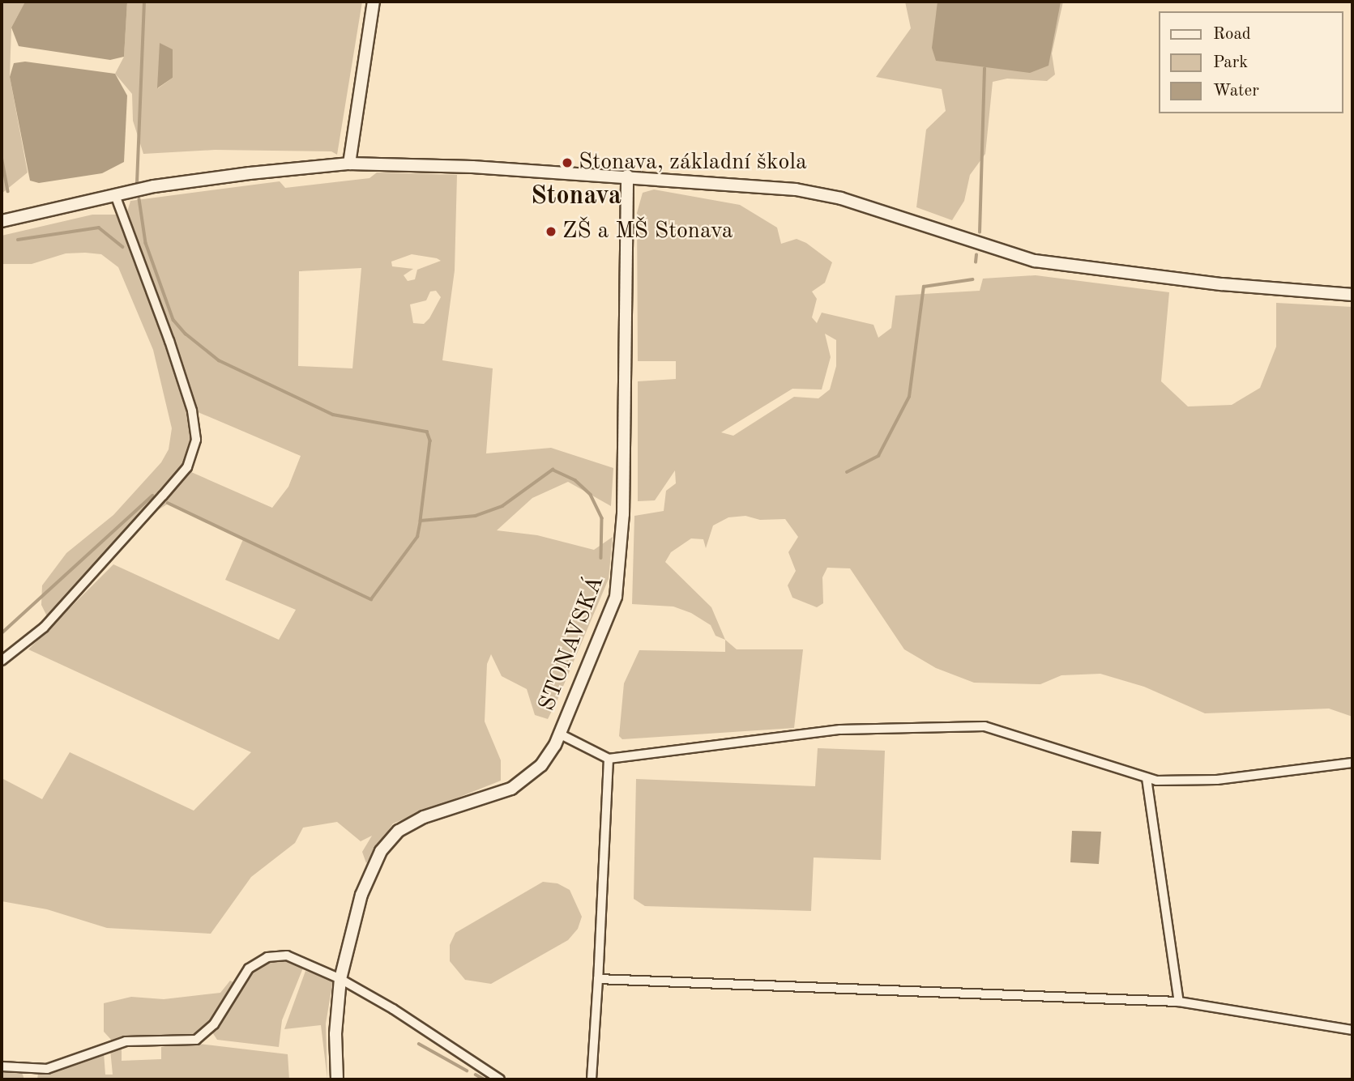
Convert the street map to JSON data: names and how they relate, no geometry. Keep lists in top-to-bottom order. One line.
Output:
{"streets":{"street":["STONAVSKÁ"]},"districts":["Stonava"],"places":["Stonava, základní škola","ZŠ a MŠ Stonava"],"legend":["Road","Park","Water"]}
